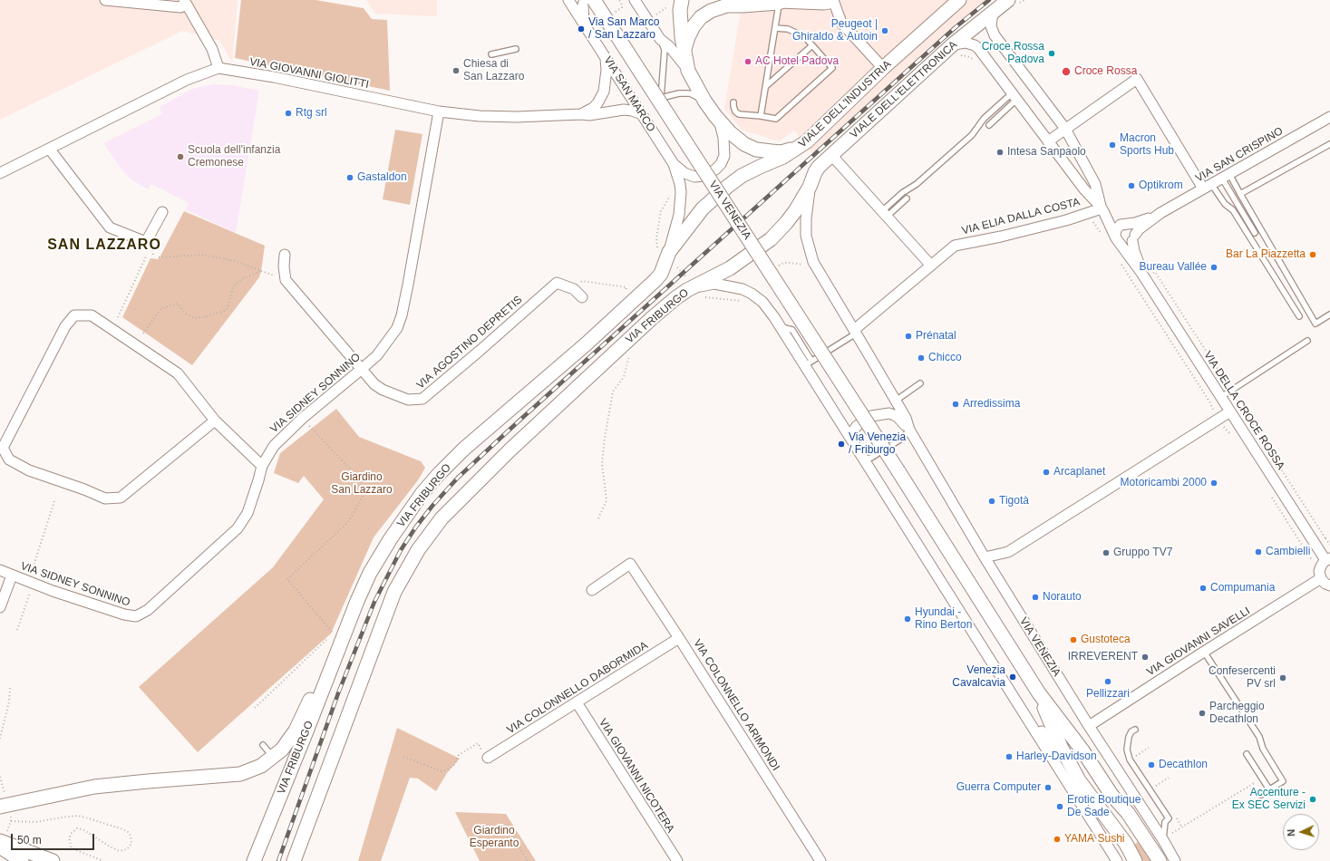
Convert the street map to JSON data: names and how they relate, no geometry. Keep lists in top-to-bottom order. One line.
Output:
{"streets":{"street":["VIA GIOVANNI GIOLITTI","VIALE DELL'ELETTRONICA","VIA SAN MARCO","VIALE DELL'INDUSTRIA","VIA SAN CRISPINO","VIA VENEZIA","VIA ELIA DALLA COSTA","VIA FRIBURGO","VIA AGOSTINO DEPRETIS","VIA SIDNEY SONNINO","VIA DELLA CROCE ROSSA","VIA GIOVANNI SAVELLI","VIA COLONNELLO DABORMIDA","VIA COLONNELLO ARIMONDI","VIA GIOVANNI NICOTERA"]},"crossings":[["VIA GIOVANNI GIOLITTI","VIA SAN MARCO"],["VIA GIOVANNI GIOLITTI","VIA SIDNEY SONNINO"],["VIALE DELL'ELETTRONICA","VIA VENEZIA"],["VIALE DELL'ELETTRONICA","VIA FRIBURGO"],["VIALE DELL'ELETTRONICA","VIA DELLA CROCE ROSSA"],["VIA SAN MARCO","VIALE DELL'INDUSTRIA"],["VIA SAN MARCO","VIA FRIBURGO"],["VIALE DELL'INDUSTRIA","VIA FRIBURGO"],["VIA SAN CRISPINO","VIA DELLA CROCE ROSSA"],["VIA VENEZIA","VIA ELIA DALLA COSTA"],["VIA VENEZIA","VIA FRIBURGO"],["VIA VENEZIA","VIA GIOVANNI SAVELLI"],["VIA ELIA DALLA COSTA","VIA DELLA CROCE ROSSA"],["VIA AGOSTINO DEPRETIS","VIA SIDNEY SONNINO"],["VIA DELLA CROCE ROSSA","VIA GIOVANNI SAVELLI"],["VIA COLONNELLO DABORMIDA","VIA COLONNELLO ARIMONDI"],["VIA COLONNELLO DABORMIDA","VIA GIOVANNI NICOTERA"]],"districts":["SAN LAZZARO"],"parks":["Giardino San Lazzaro","Giardino Esperanto"],"places":["Via San Marco / San Lazzaro","Peugeot | Ghiraldo & Autoin","Croce Rossa Padova","AC Hotel Padova","Chiesa di San Lazzaro","Croce Rossa","Rtg srl","Macron Sports Hub","Intesa Sanpaolo","Scuola dell'infanzia Cremonese","Gastaldon","Optikrom","Bar La Piazzetta","Bureau Vallée","Prénatal","Chicco","Arredissima","Via Venezia / Friburgo","Arcaplanet","Motoricambi 2000","Tigotà","Cambielli","Gruppo TV7","Compumania","Norauto","Hyundai - Rino Berton","Gustoteca","IRREVERENT","Venezia Cavalcavia","Confesercenti PV srl","Pellizzari","Parcheggio Decathlon","Harley-Davidson","Decathlon","Guerra Computer","Accenture - Ex SEC Servizi","Erotic Boutique De Sade","YAMA Sushi"],"scale_bar":"50 m","north":"left"}
